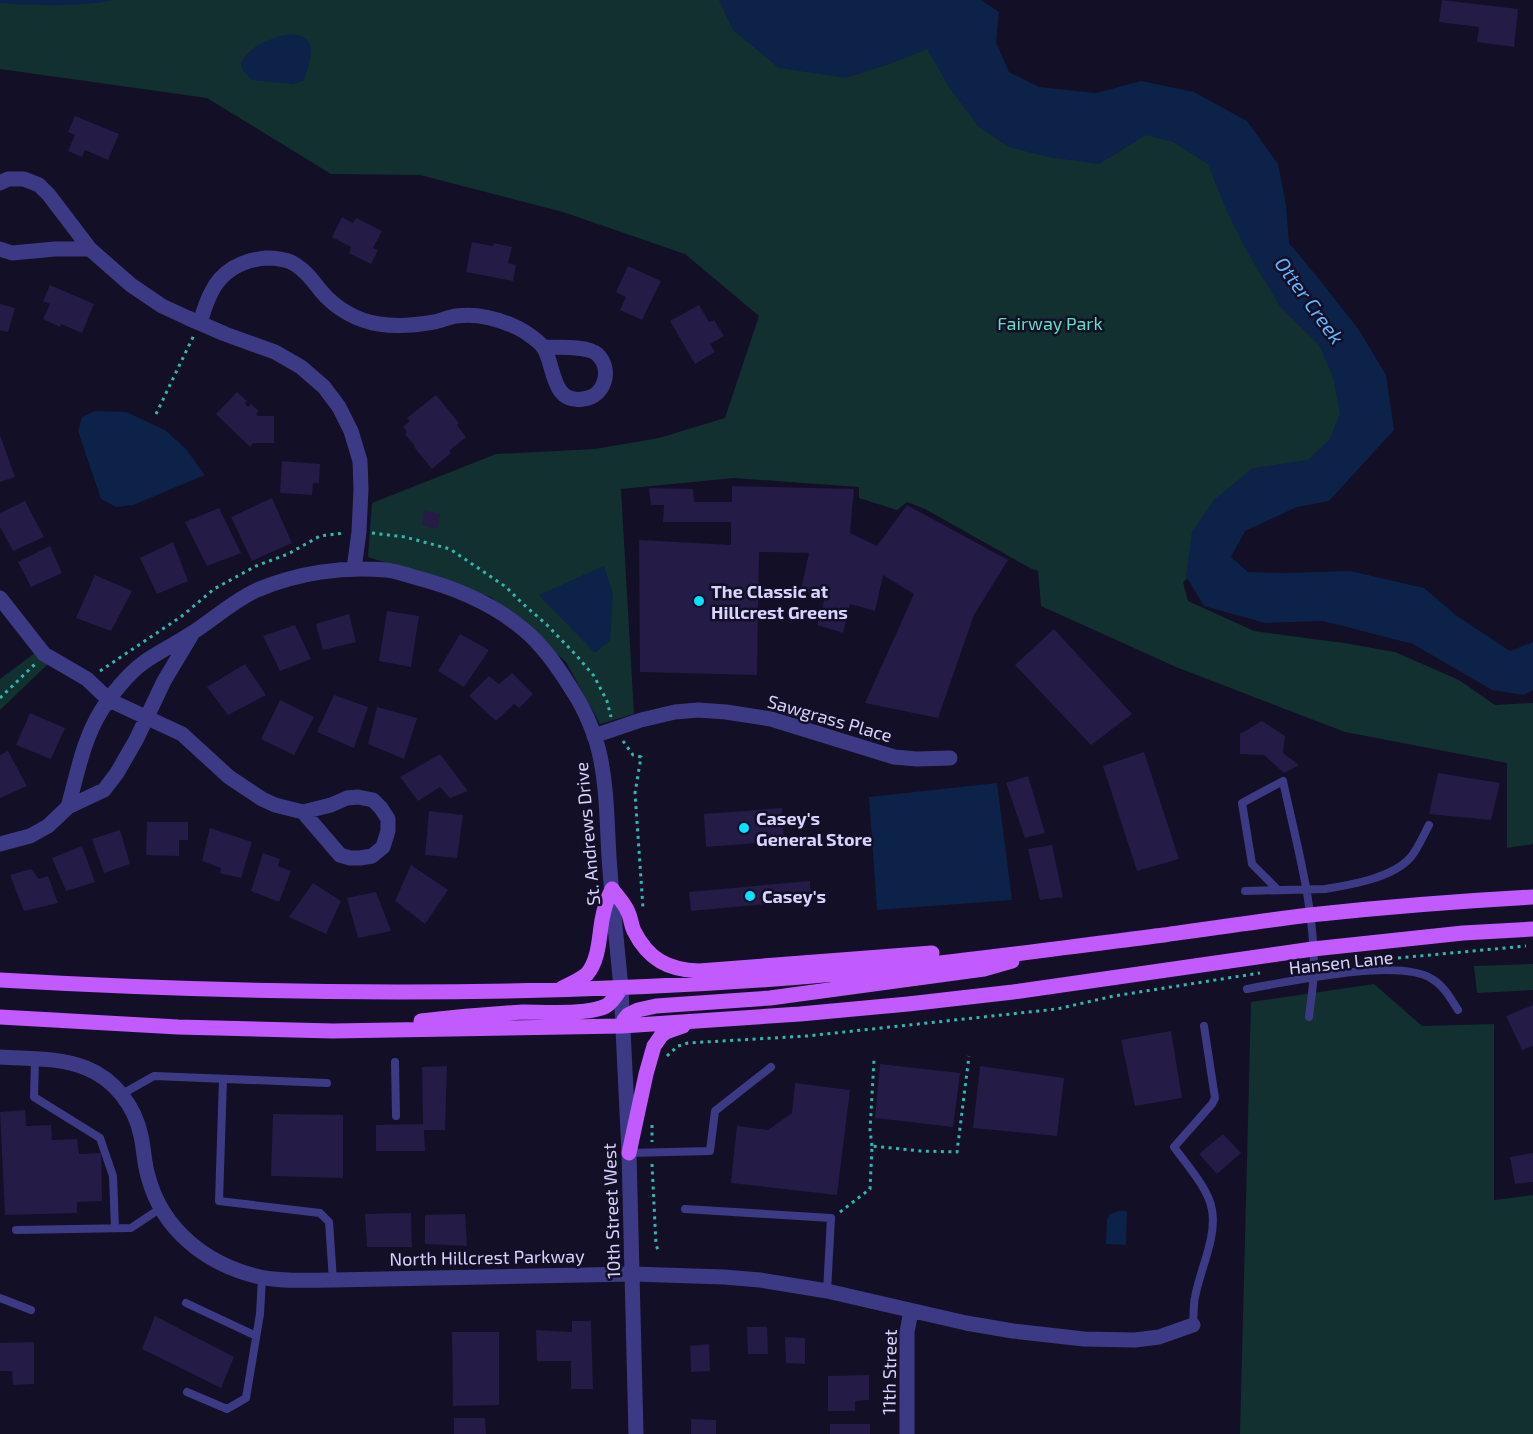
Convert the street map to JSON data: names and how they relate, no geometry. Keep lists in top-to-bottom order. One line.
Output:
{"streets":{"street":["Sawgrass Place","St. Andrews Drive","10th Street West","North Hillcrest Parkway","11th Street"],"lane":["Hansen Lane"]},"crossings":[["Sawgrass Place","St. Andrews Drive"],["St. Andrews Drive","10th Street West"],["10th Street West","North Hillcrest Parkway"],["North Hillcrest Parkway","11th Street"]],"water":["Otter Creek"],"parks":["Fairway Park"],"places":["The Classic at Hillcrest Greens","Casey's General Store","Casey's"]}
